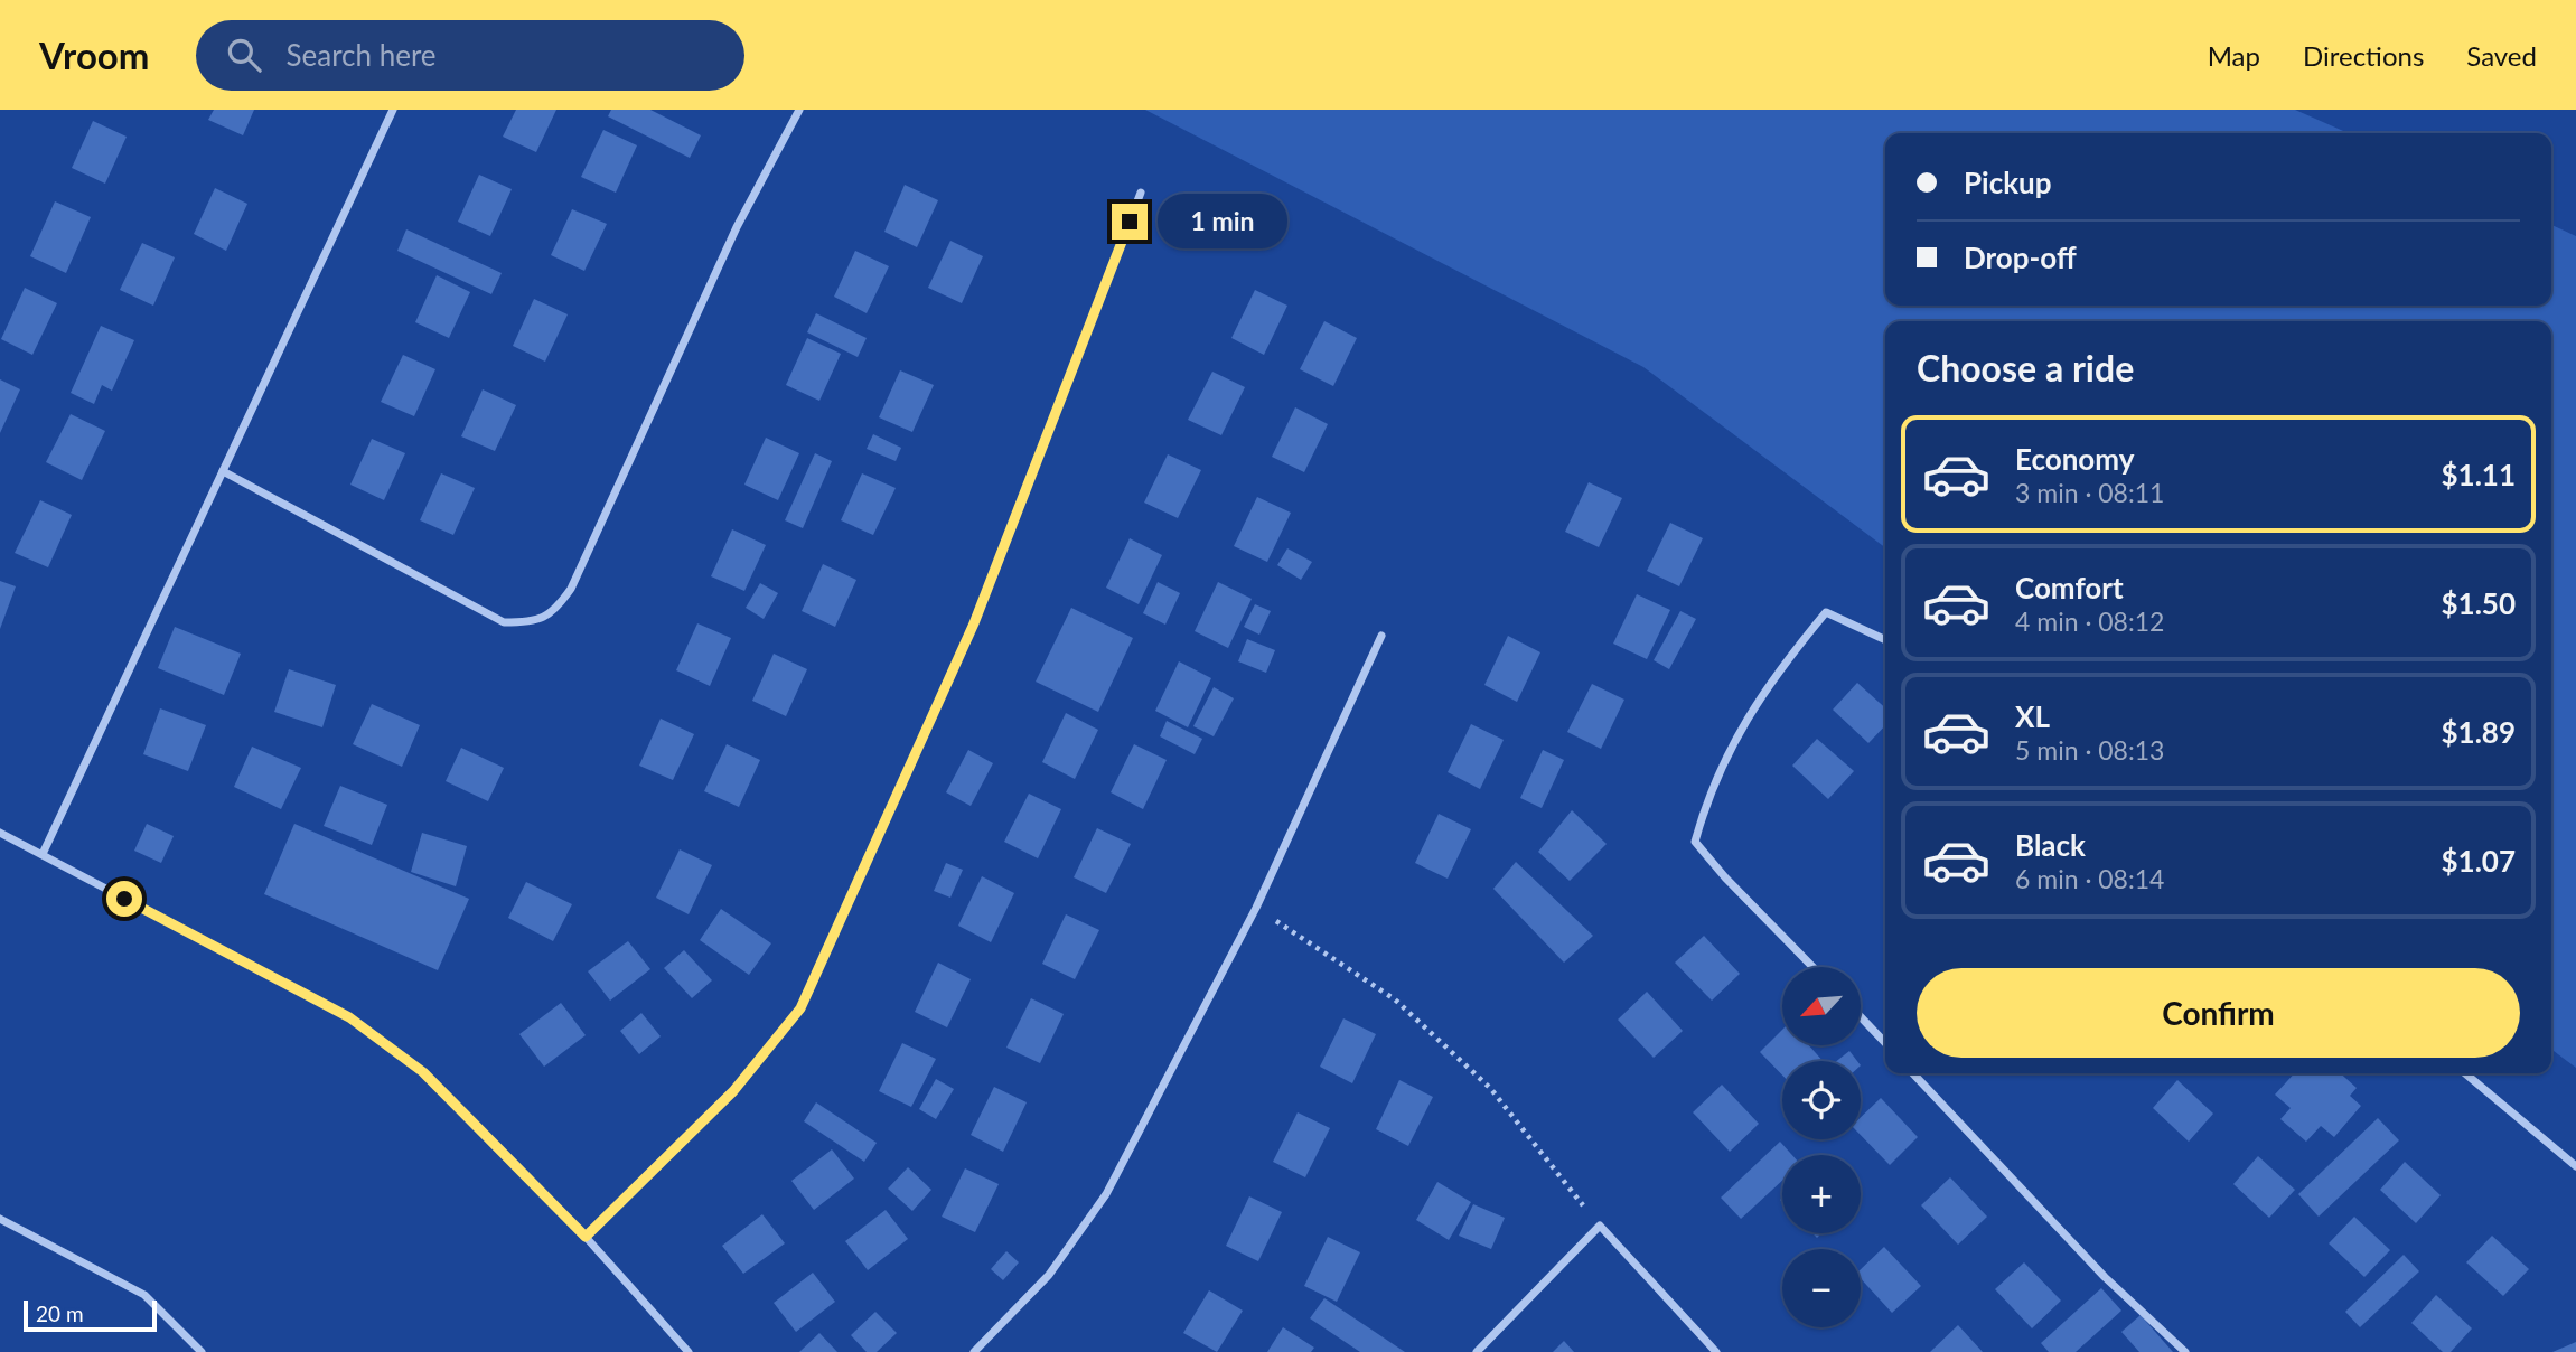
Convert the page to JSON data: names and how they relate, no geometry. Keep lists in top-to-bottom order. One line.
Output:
{"scale_bar":"20 m","north":"bottom left","page":{"header":"Vroom","search":"Search here","nav":["Map","Directions","Saved"],"banner":["Pickup","Drop-off"],"bubble":"1 min","heading":"Choose a ride","list":[{"name":"Economy","note":"3 min · 08:11","value":"$1.11"},{"name":"Comfort","note":"4 min · 08:12","value":"$1.50"},{"name":"XL","note":"5 min · 08:13","value":"$1.89"},{"name":"Black","note":"6 min · 08:14","value":"$1.07"}],"buttons":"Confirm","map_buttons":["+","−"],"scale":"20 m"}}
